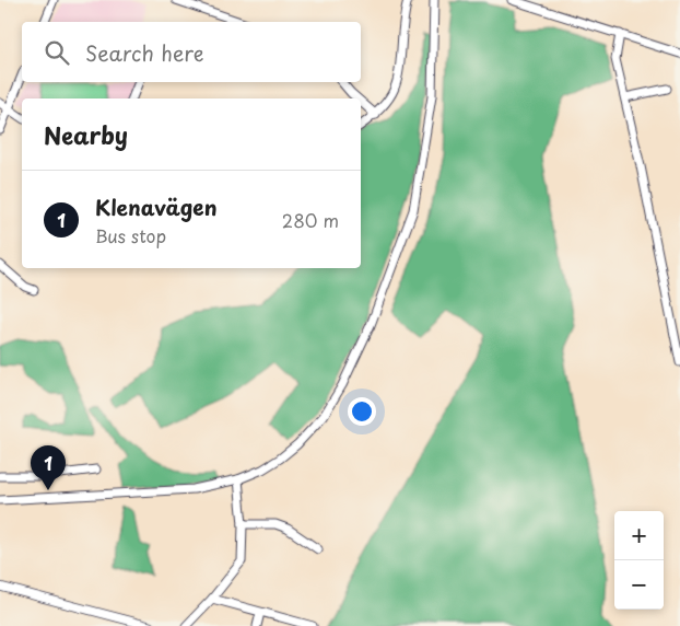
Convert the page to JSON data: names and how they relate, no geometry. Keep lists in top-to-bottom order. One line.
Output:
{"page":{"search":"Search here","heading":"Nearby","list":[{"mark":"1","name":"Klenavägen","note":"Bus stop","value":"280 m"}],"pins":"1","map_buttons":["+","−"]}}
